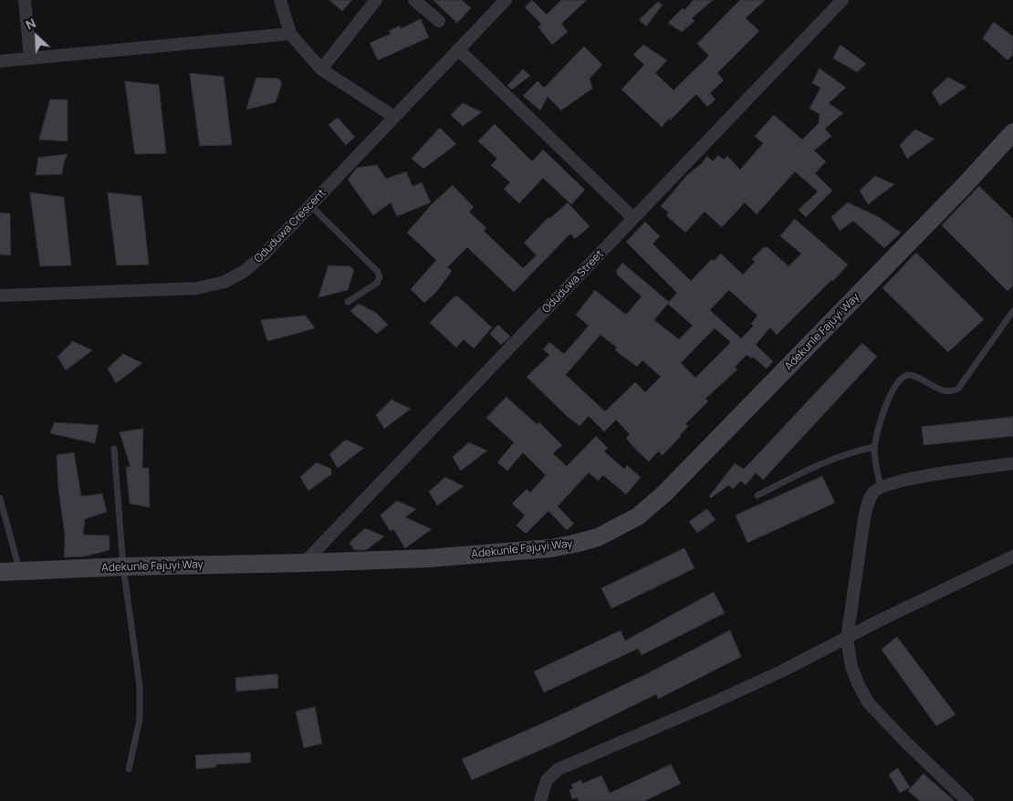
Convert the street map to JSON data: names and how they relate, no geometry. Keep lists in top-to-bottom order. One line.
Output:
{"streets":{"street":["Oduduwa Crescent","Oduduwa Street","Adekunle Fajuyi Way"]},"crossings":[["Oduduwa Street","Adekunle Fajuyi Way"]],"north":"top left"}
